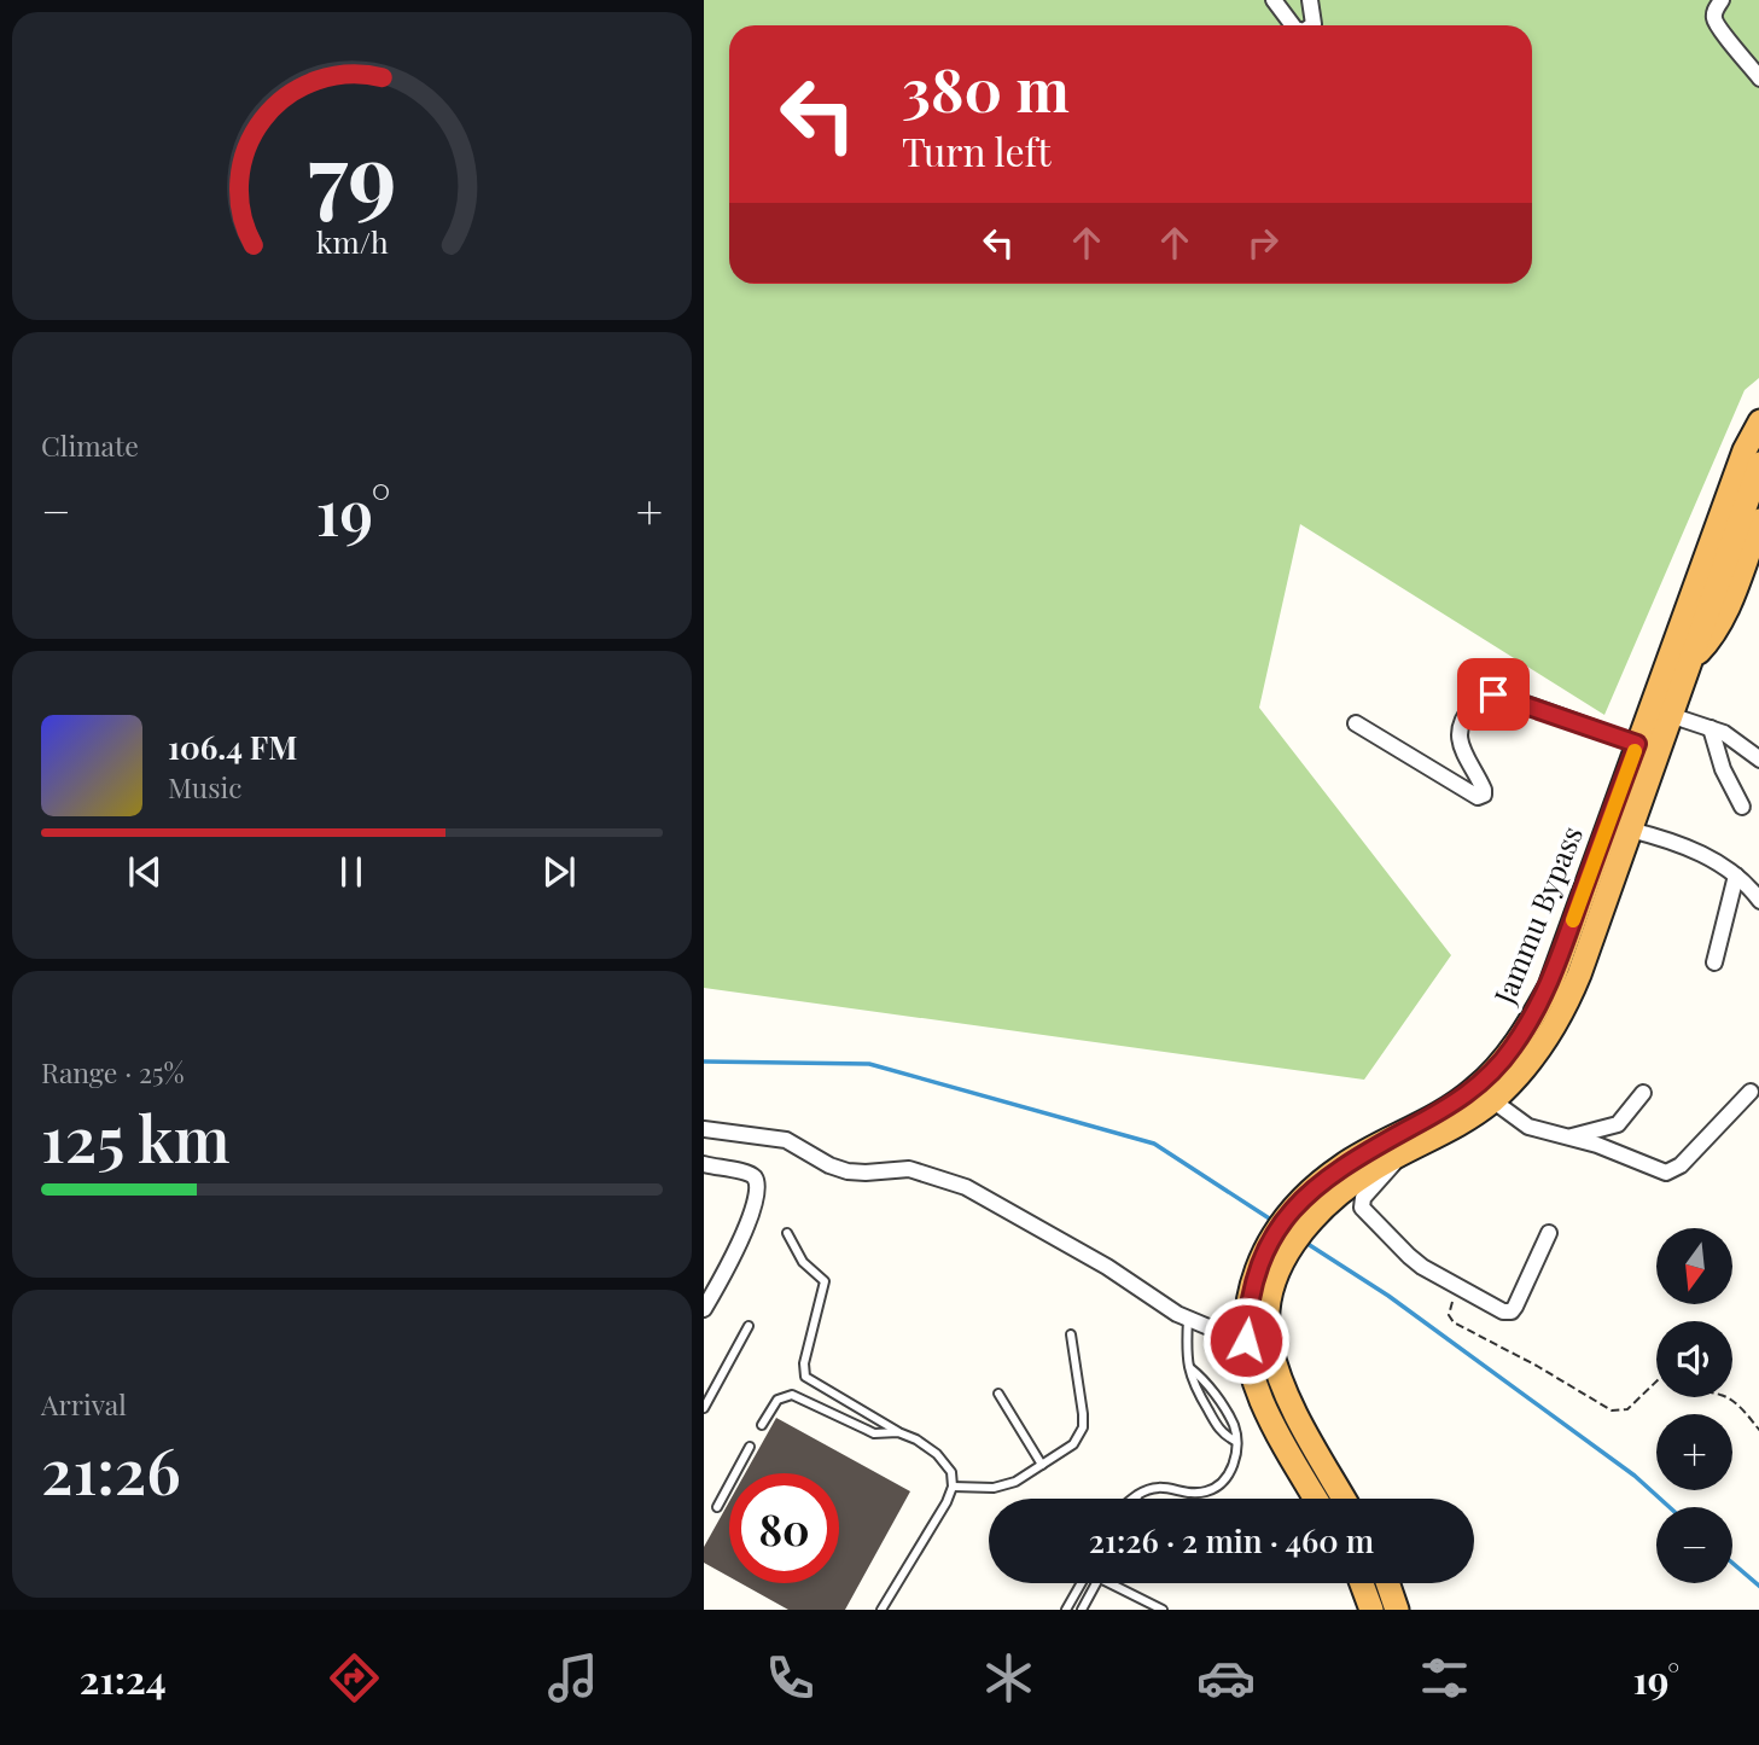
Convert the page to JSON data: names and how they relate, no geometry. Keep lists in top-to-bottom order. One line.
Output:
{"streets":{"highway":["Jammu Bypass"]},"north":"bottom","page":{"turn":["380 m","Turn left"],"tile":["Climate",["Range · 25%","125 km"],["Arrival","21:26"]],"heat":["−","19°","+"],"song":["106.4 FM","Music"],"map_buttons":["+","−"],"limit":"80","trip":"21:26 · 2 min · 460 m","tabs":["21:24","19°"],"gauge":["79","km/h"]}}
